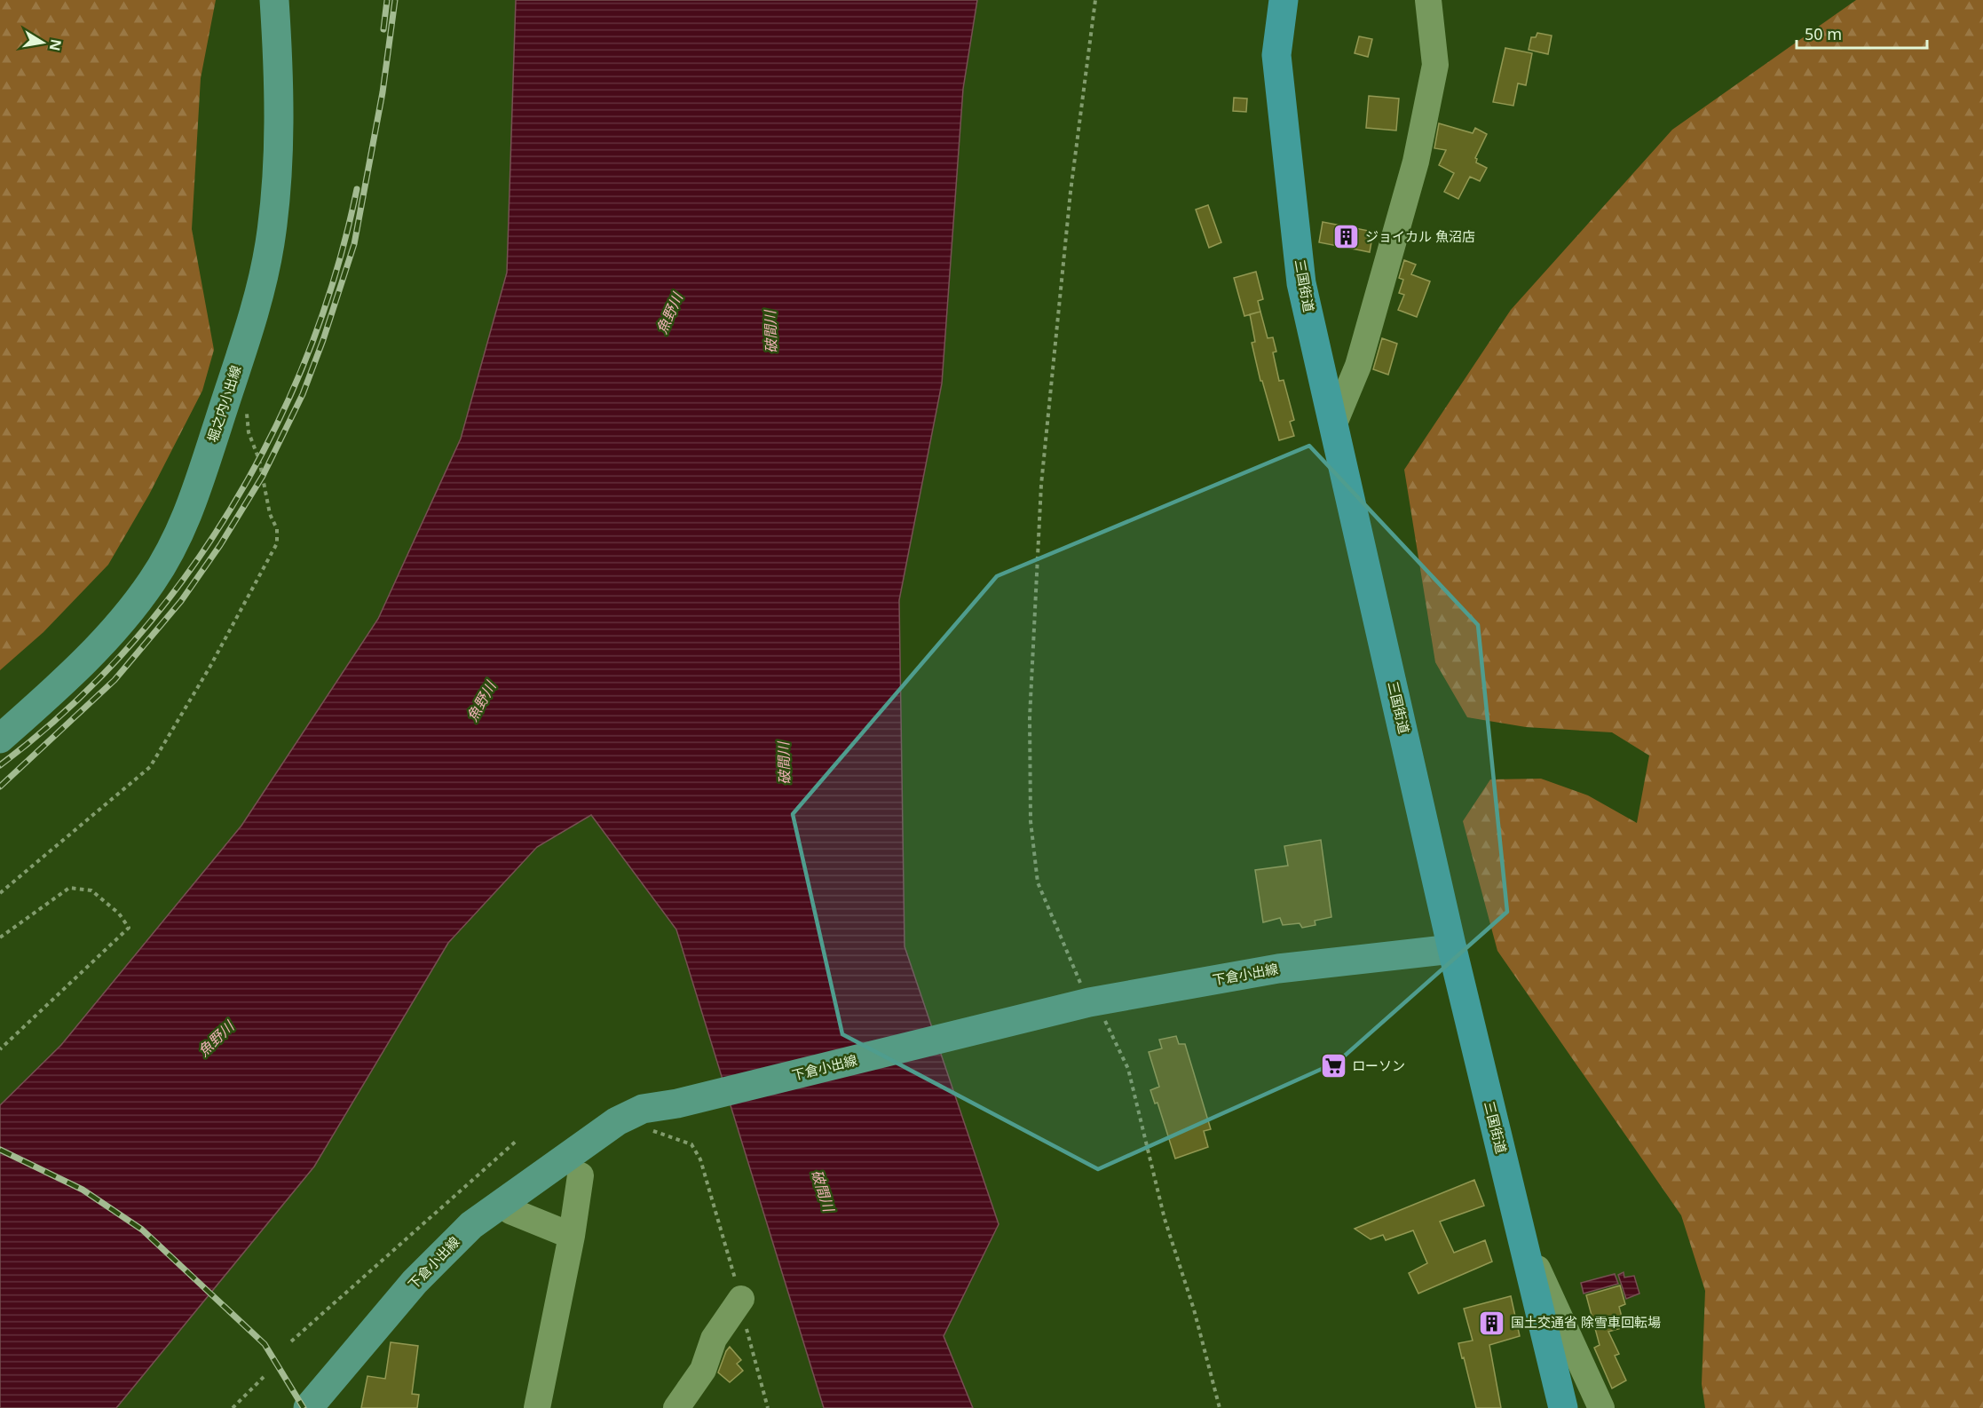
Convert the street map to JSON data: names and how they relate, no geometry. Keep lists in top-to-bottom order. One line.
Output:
{"streets":{"highway":["三国街道"],"main road":["堀之内小出線","下倉小出線"]},"crossings":[["三国街道","下倉小出線"]],"water":["魚野川","破間川"],"places":{"building":["ジョイカル 魚沼店","国土交通省 除雪車回転場"],"supermarket":["ローソン"]},"scale_bar":"50 m","north":"right"}
